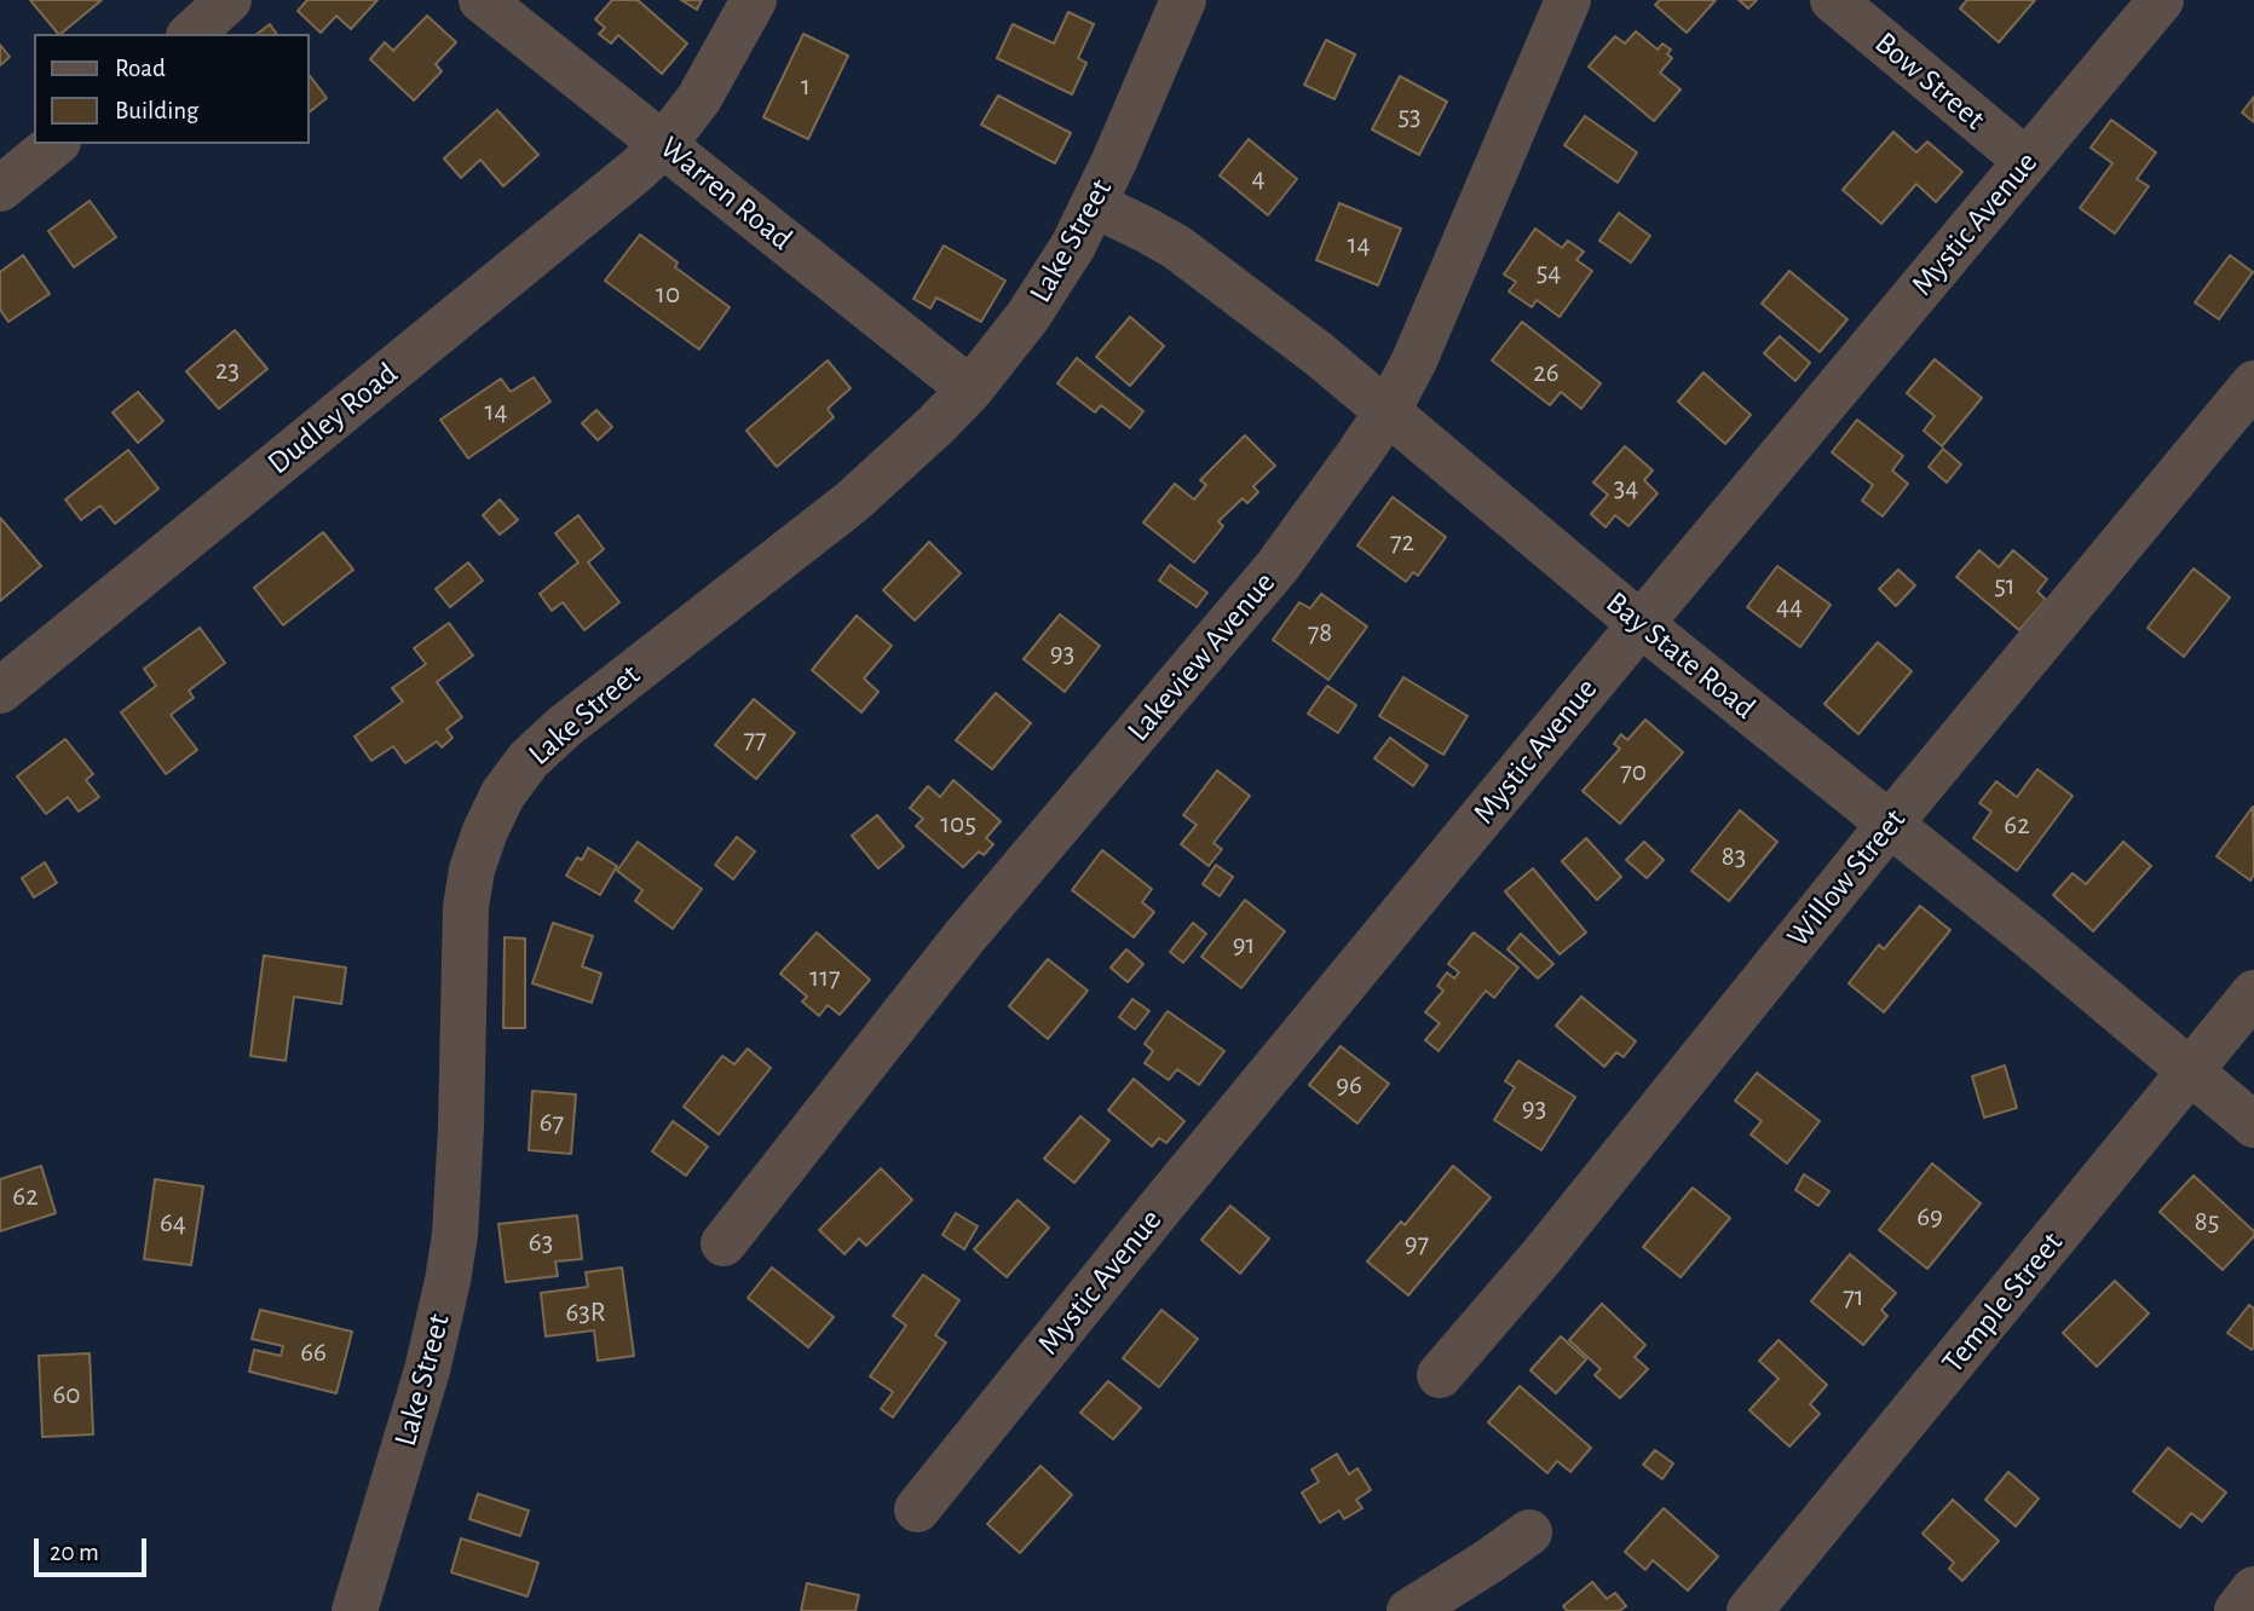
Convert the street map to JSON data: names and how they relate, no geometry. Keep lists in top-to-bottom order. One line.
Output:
{"streets":{"street":["Bow Street","Warren Road","Mystic Avenue","Lake Street","Dudley Road","Bay State Road","Lakeview Avenue","Willow Street","Temple Street"]},"crossings":[["Bow Street","Mystic Avenue"],["Warren Road","Lake Street"],["Warren Road","Dudley Road"],["Mystic Avenue","Bay State Road"],["Lake Street","Bay State Road"],["Bay State Road","Lakeview Avenue"],["Bay State Road","Willow Street"],["Bay State Road","Temple Street"]],"house_numbers":["1","53","4","14","54","10","23","26","14","34","72","51","44","78","93","77","70","105","62","83","91","117","96","93","67","62","69","85","64","63","97","71","63R","66","60"],"legend":["Road","Building"],"scale_bar":"20 m"}
